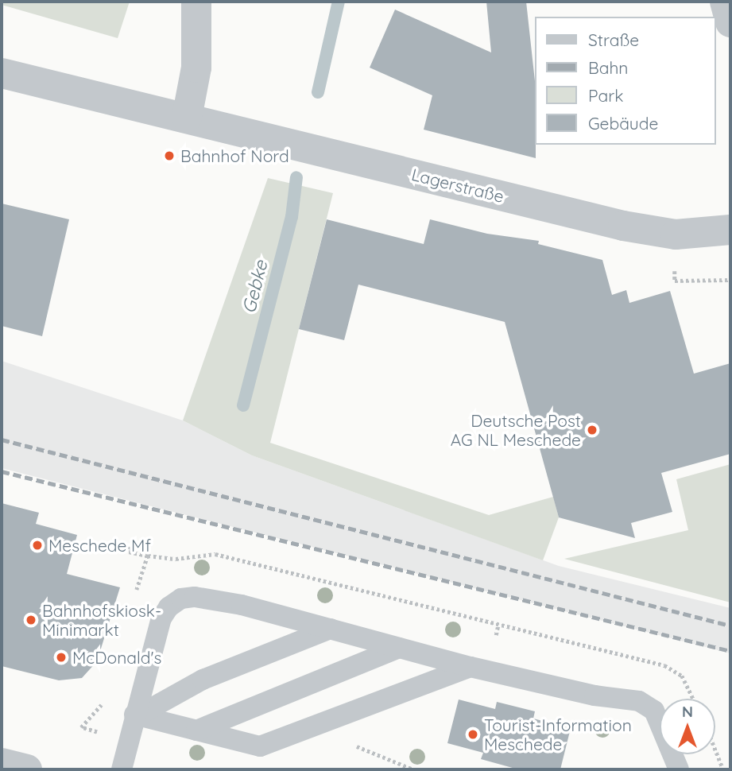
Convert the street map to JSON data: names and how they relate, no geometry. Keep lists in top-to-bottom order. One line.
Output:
{"streets":{"street":["Lagerstraße"]},"water":["Gebke"],"places":["Bahnhof Nord","Deutsche Post AG NL Meschede","Meschede Mf","Bahnhofskiosk- Minimarkt","McDonald's","Tourist-Information Meschede"],"legend":["Straße","Bahn","Park","Gebäude"],"north":"top"}
